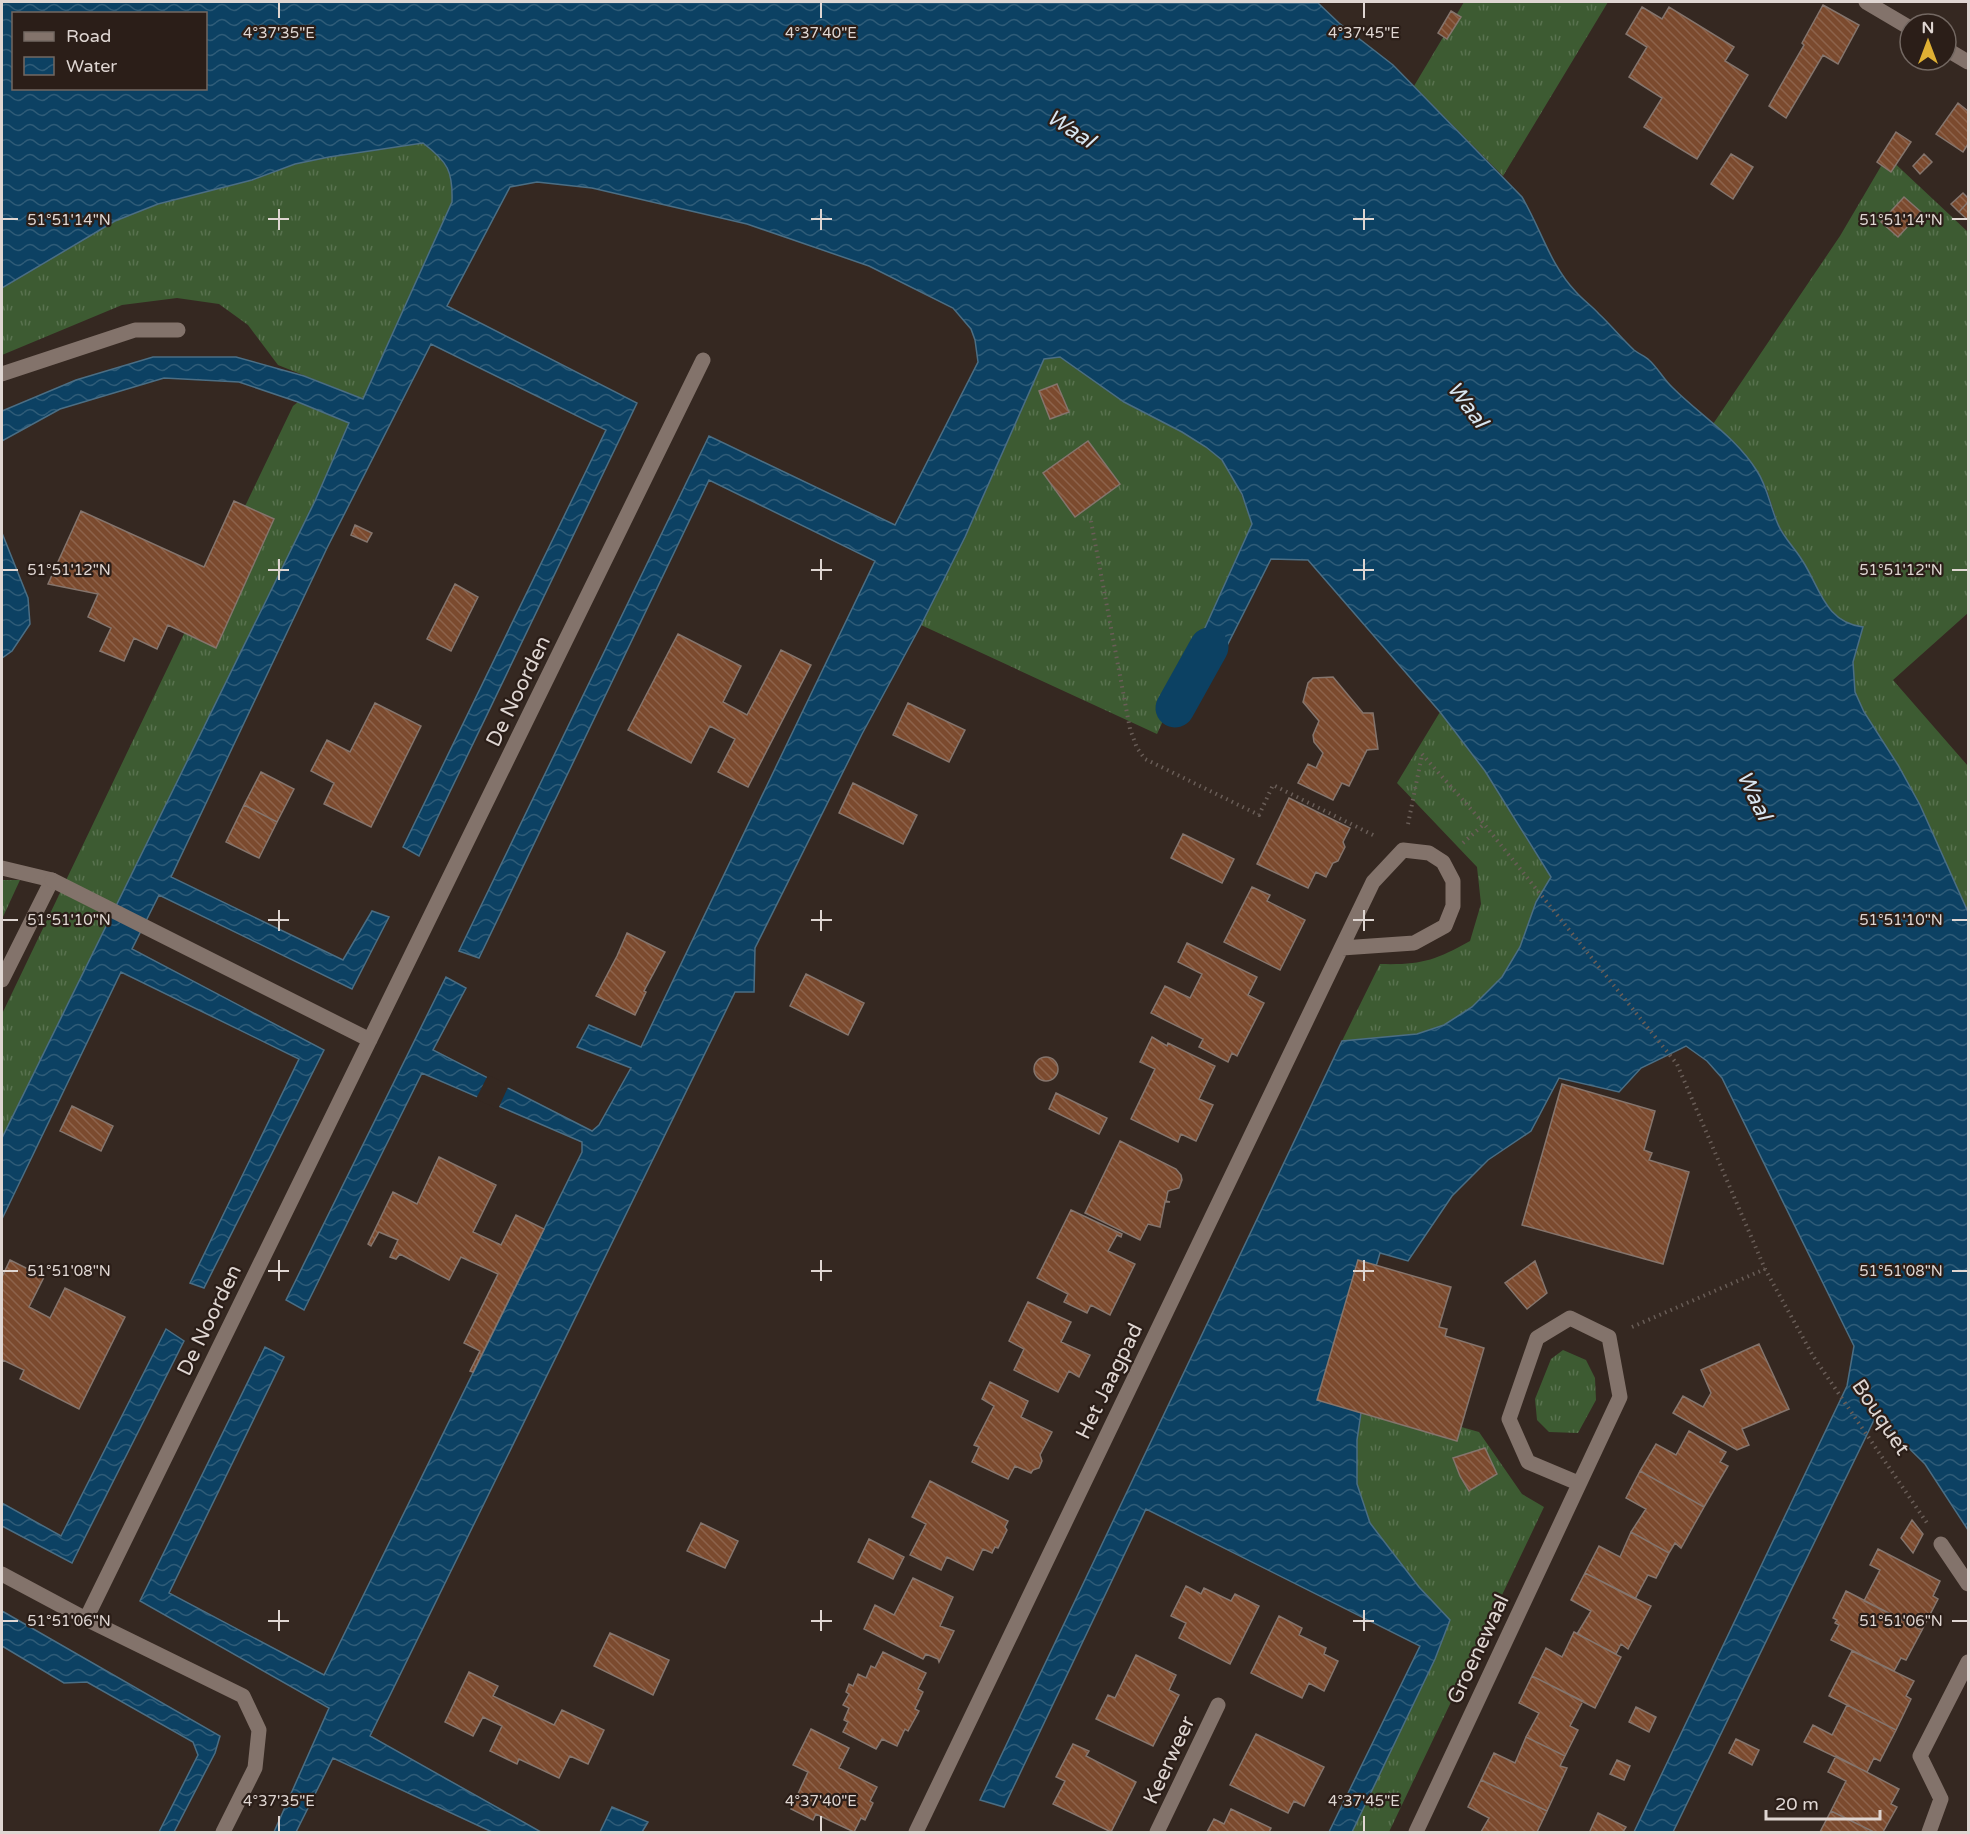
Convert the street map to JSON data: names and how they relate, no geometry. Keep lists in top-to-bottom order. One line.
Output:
{"streets":{"street":["De Noorden","Het Jaagpad","Groenewaal","Keerweer"],"path":["Bouquet"]},"crossings":[["Het Jaagpad","Bouquet"]],"water":["Waal"],"legend":["Road","Water"],"scale_bar":"20 m","north":"top","coordinates":["4°37'35\"E","4°37'40\"E","4°37'45\"E","51°51'14\"N","51°51'12\"N","51°51'10\"N","51°51'08\"N","51°51'06\"N"]}
